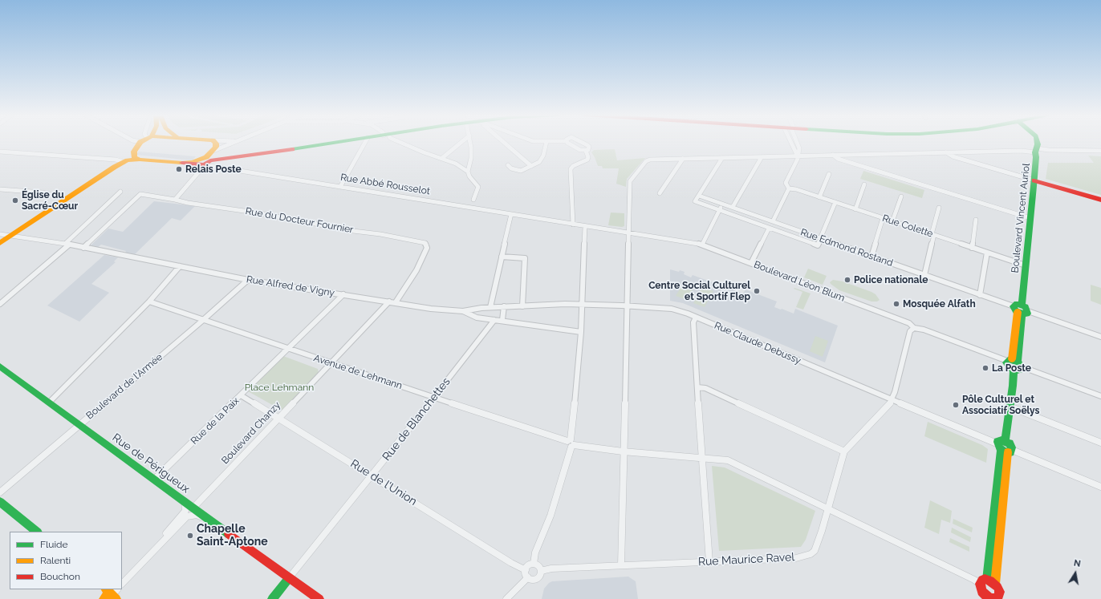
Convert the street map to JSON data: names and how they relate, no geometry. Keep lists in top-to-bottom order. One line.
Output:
{"streets":{"main road":["Rue Abbé Rousselot","Boulevard Vincent Auriol","Rue de Périgueux"],"street":["Rue du Docteur Fournier","Rue Colette","Rue Edmond Rostand","Boulevard Léon Blum","Rue Alfred de Vigny","Rue Claude Debussy","Avenue de Lehmann","Boulevard de l'Armée","Rue de Blanchettes","Rue de la Paix","Boulevard Chanzy","Rue de l'Union","Rue Maurice Ravel"]},"crossings":[["Rue Abbé Rousselot","Boulevard Léon Blum"],["Boulevard Vincent Auriol","Rue Colette"],["Boulevard Vincent Auriol","Rue Edmond Rostand"],["Rue du Docteur Fournier","Rue Alfred de Vigny"],["Boulevard Léon Blum","Rue Maurice Ravel"],["Rue Alfred de Vigny","Rue Claude Debussy"],["Rue Alfred de Vigny","Boulevard de l'Armée"],["Rue Alfred de Vigny","Rue de Blanchettes"],["Rue Alfred de Vigny","Rue de la Paix"],["Rue Alfred de Vigny","Boulevard Chanzy"],["Rue Claude Debussy","Rue Maurice Ravel"],["Avenue de Lehmann","Boulevard de l'Armée"],["Avenue de Lehmann","Rue de Blanchettes"],["Avenue de Lehmann","Rue de la Paix"],["Avenue de Lehmann","Boulevard Chanzy"],["Avenue de Lehmann","Rue Maurice Ravel"],["Boulevard de l'Armée","Rue de Périgueux"],["Rue de Blanchettes","Rue de Périgueux"],["Rue de Blanchettes","Rue de l'Union"],["Rue de la Paix","Rue de Périgueux"],["Rue de la Paix","Rue de l'Union"],["Boulevard Chanzy","Rue de Périgueux"],["Boulevard Chanzy","Rue de l'Union"],["Rue de l'Union","Rue Maurice Ravel"]],"parks":["Place Lehmann"],"places":["Relais Poste","Église du Sacré-Cœur","Police nationale","Centre Social Culturel et Sportif Flep","Mosquée Alfath","La Poste","Pôle Culturel et Associatif Soëlys","Chapelle Saint-Aptone"],"legend":["Fluide","Ralenti","Bouchon"],"north":"top"}
